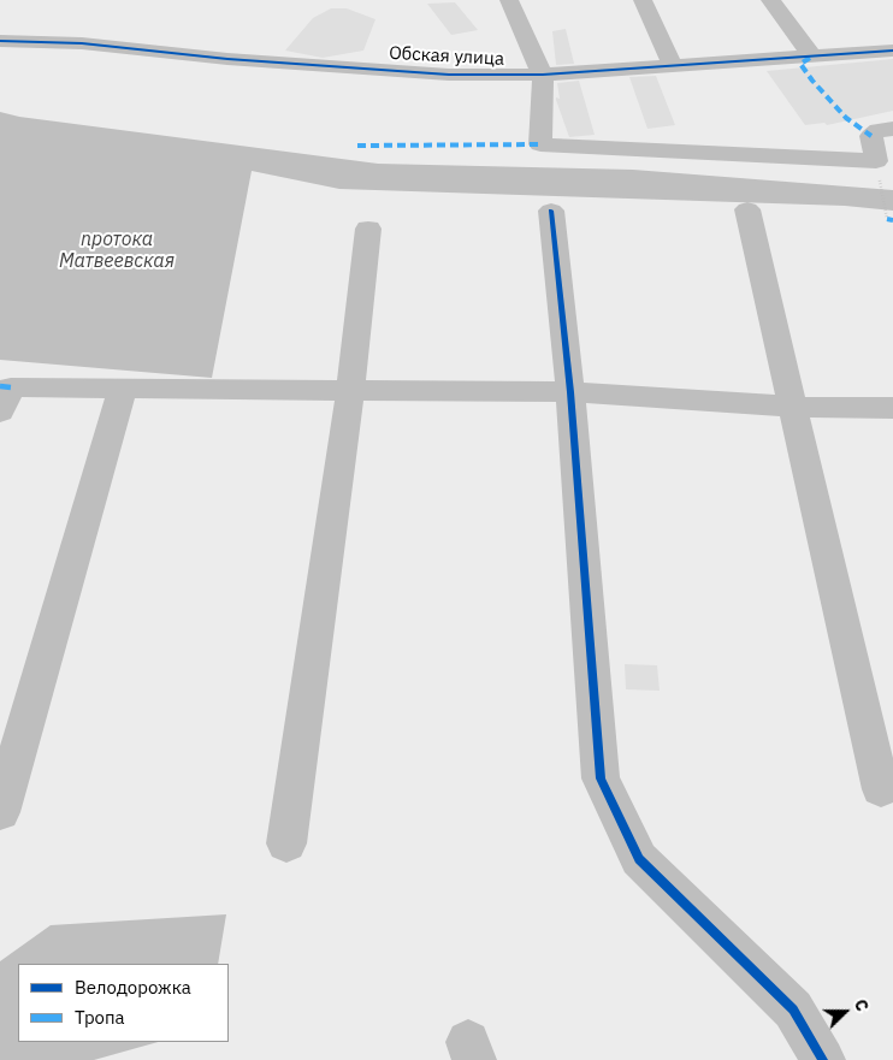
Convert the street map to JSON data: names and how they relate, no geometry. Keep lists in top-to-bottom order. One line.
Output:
{"streets":{"street":["Обская улица"]},"water":["протока Матвеевская"],"legend":["Велодорожка","Тропа"],"north":"right"}
